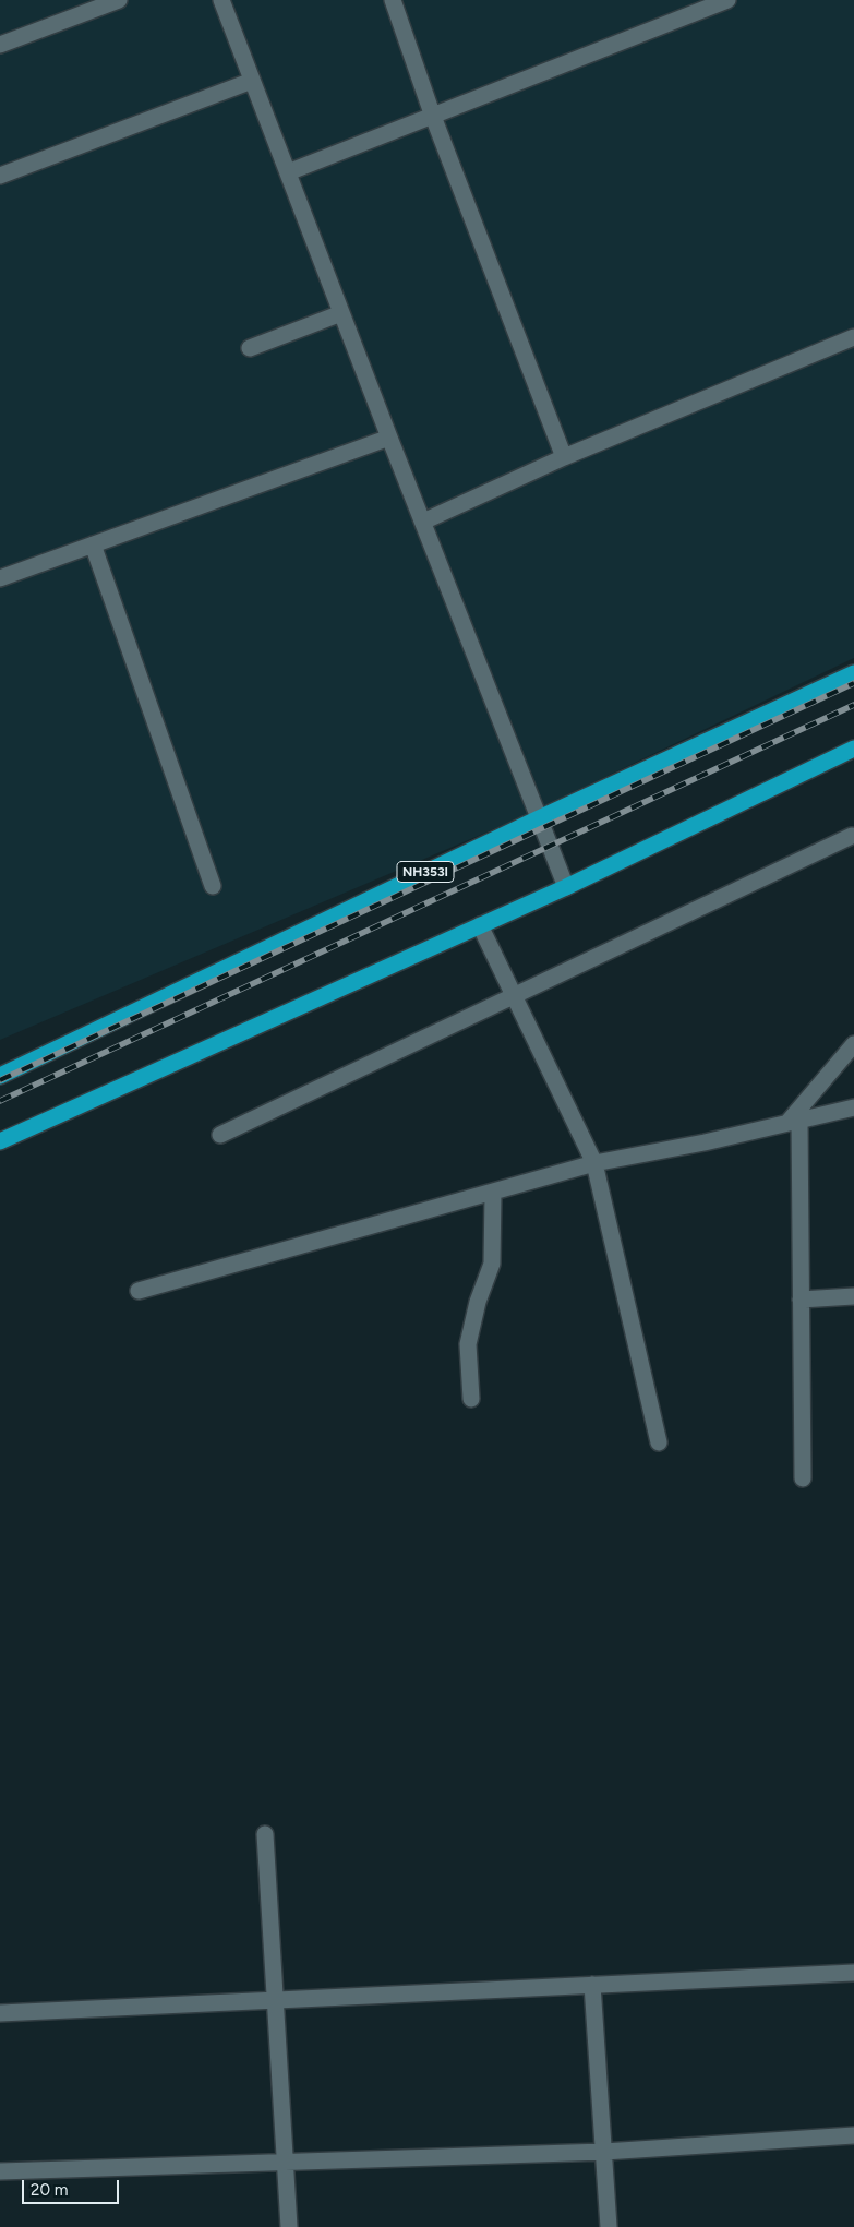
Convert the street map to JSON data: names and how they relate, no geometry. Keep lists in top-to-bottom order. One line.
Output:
{"streets":{"highway":["NH353I"]},"scale_bar":"20 m"}
